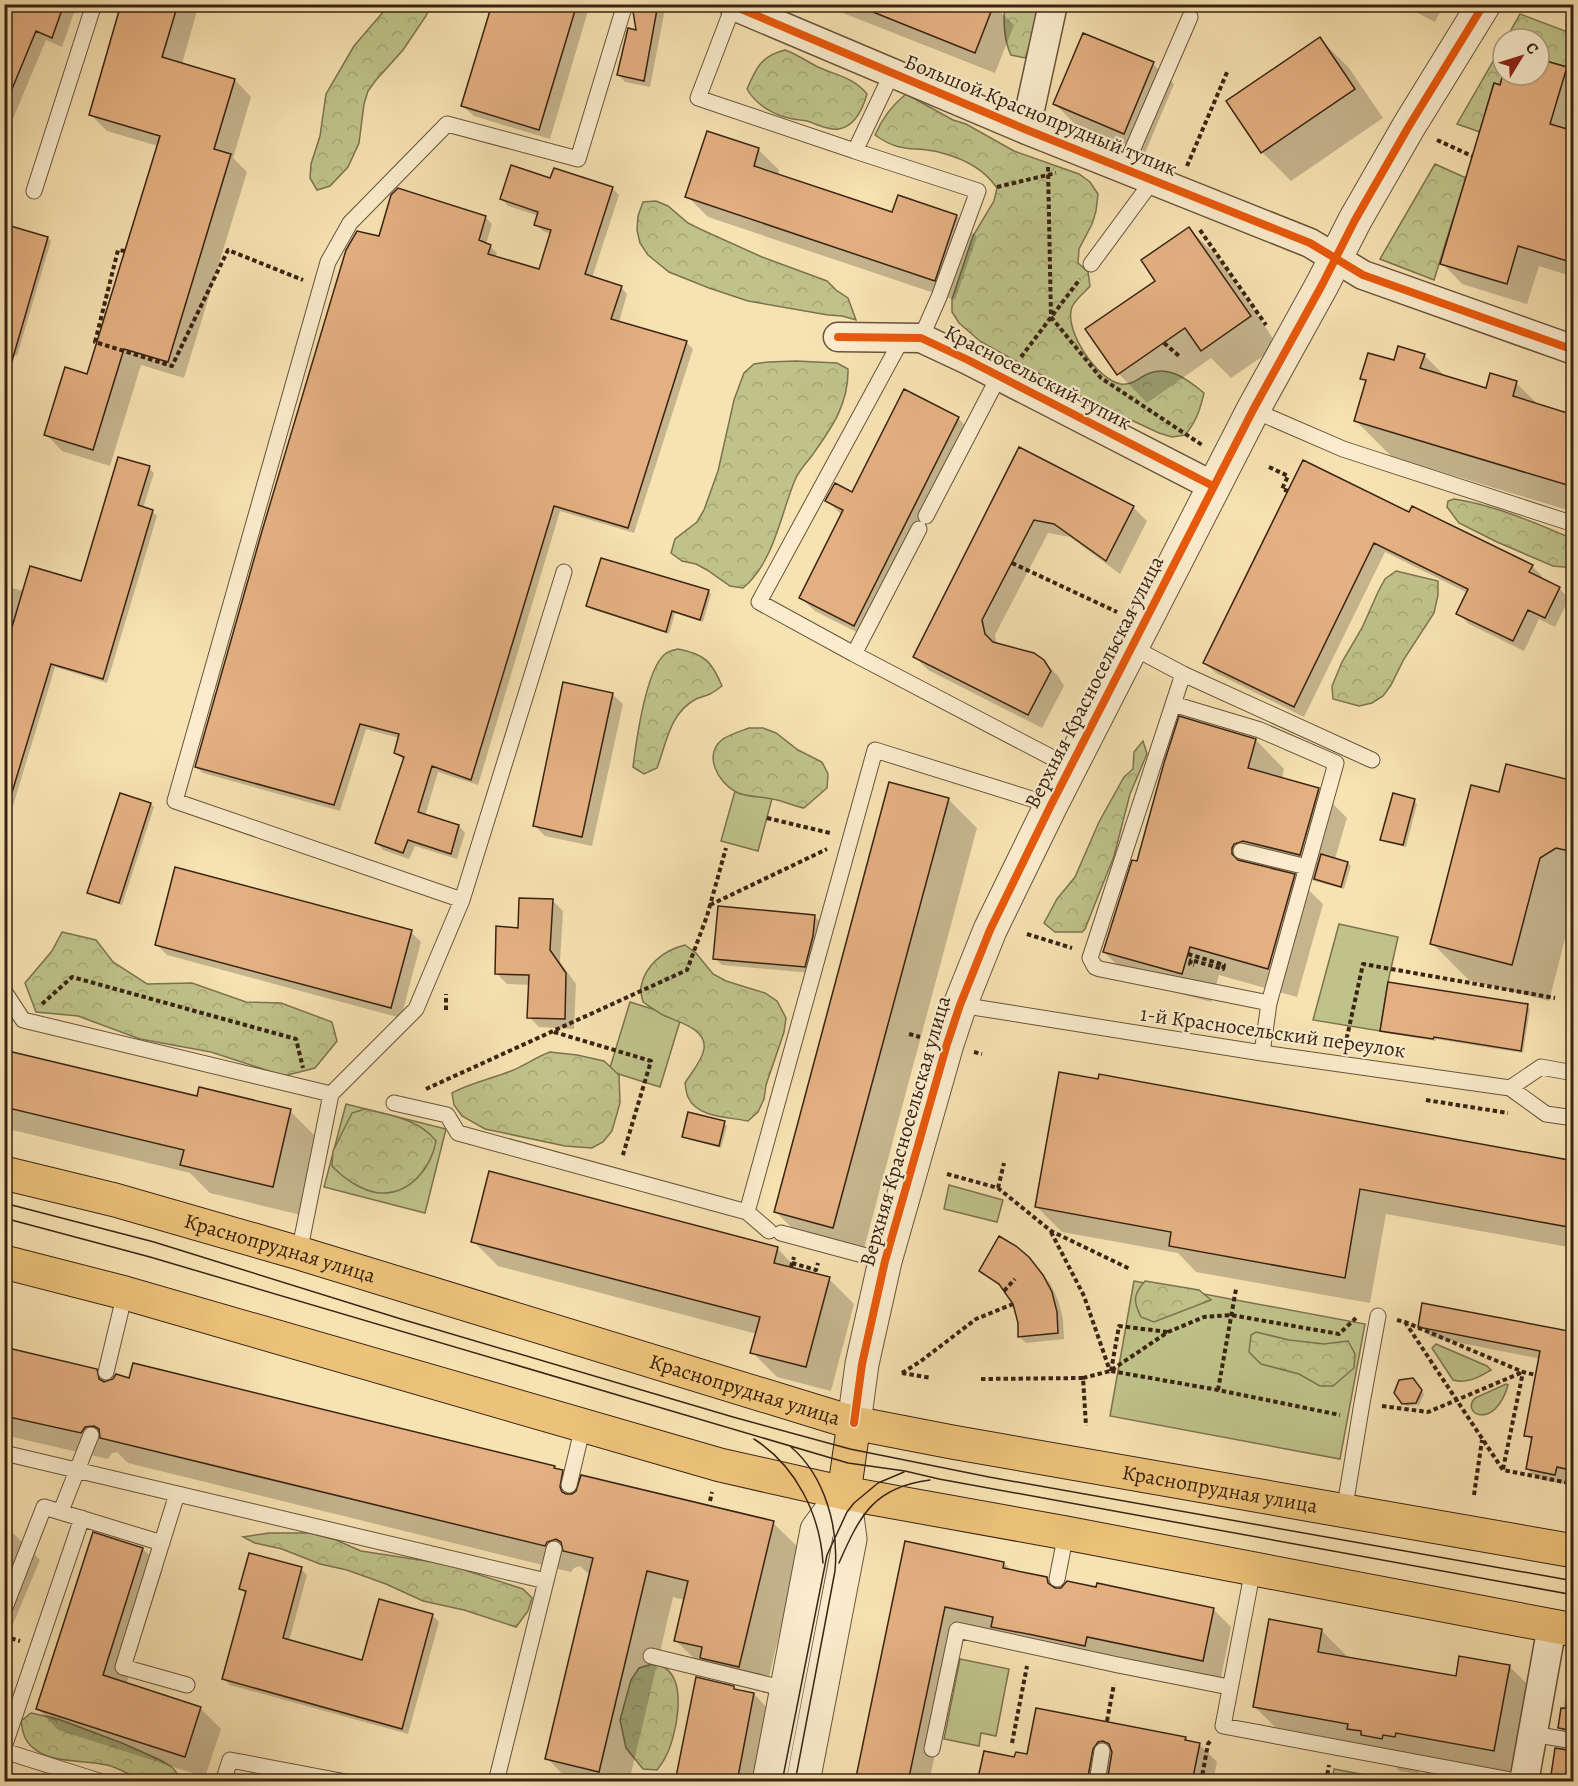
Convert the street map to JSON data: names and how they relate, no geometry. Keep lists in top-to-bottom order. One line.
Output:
{"streets":{"main road":["Краснопрудная улица"],"street":["Большой Краснопрудный тупик","Красносельский тупик","Верхняя Красносельская улица"],"lane":["1-й Красносельский переулок"]},"crossings":[["Большой Краснопрудный тупик","Верхняя Красносельская улица"],["Красносельский тупик","Верхняя Красносельская улица"],["Верхняя Красносельская улица","1-й Красносельский переулок"],["Верхняя Красносельская улица","Краснопрудная улица"]],"north":"top right"}
